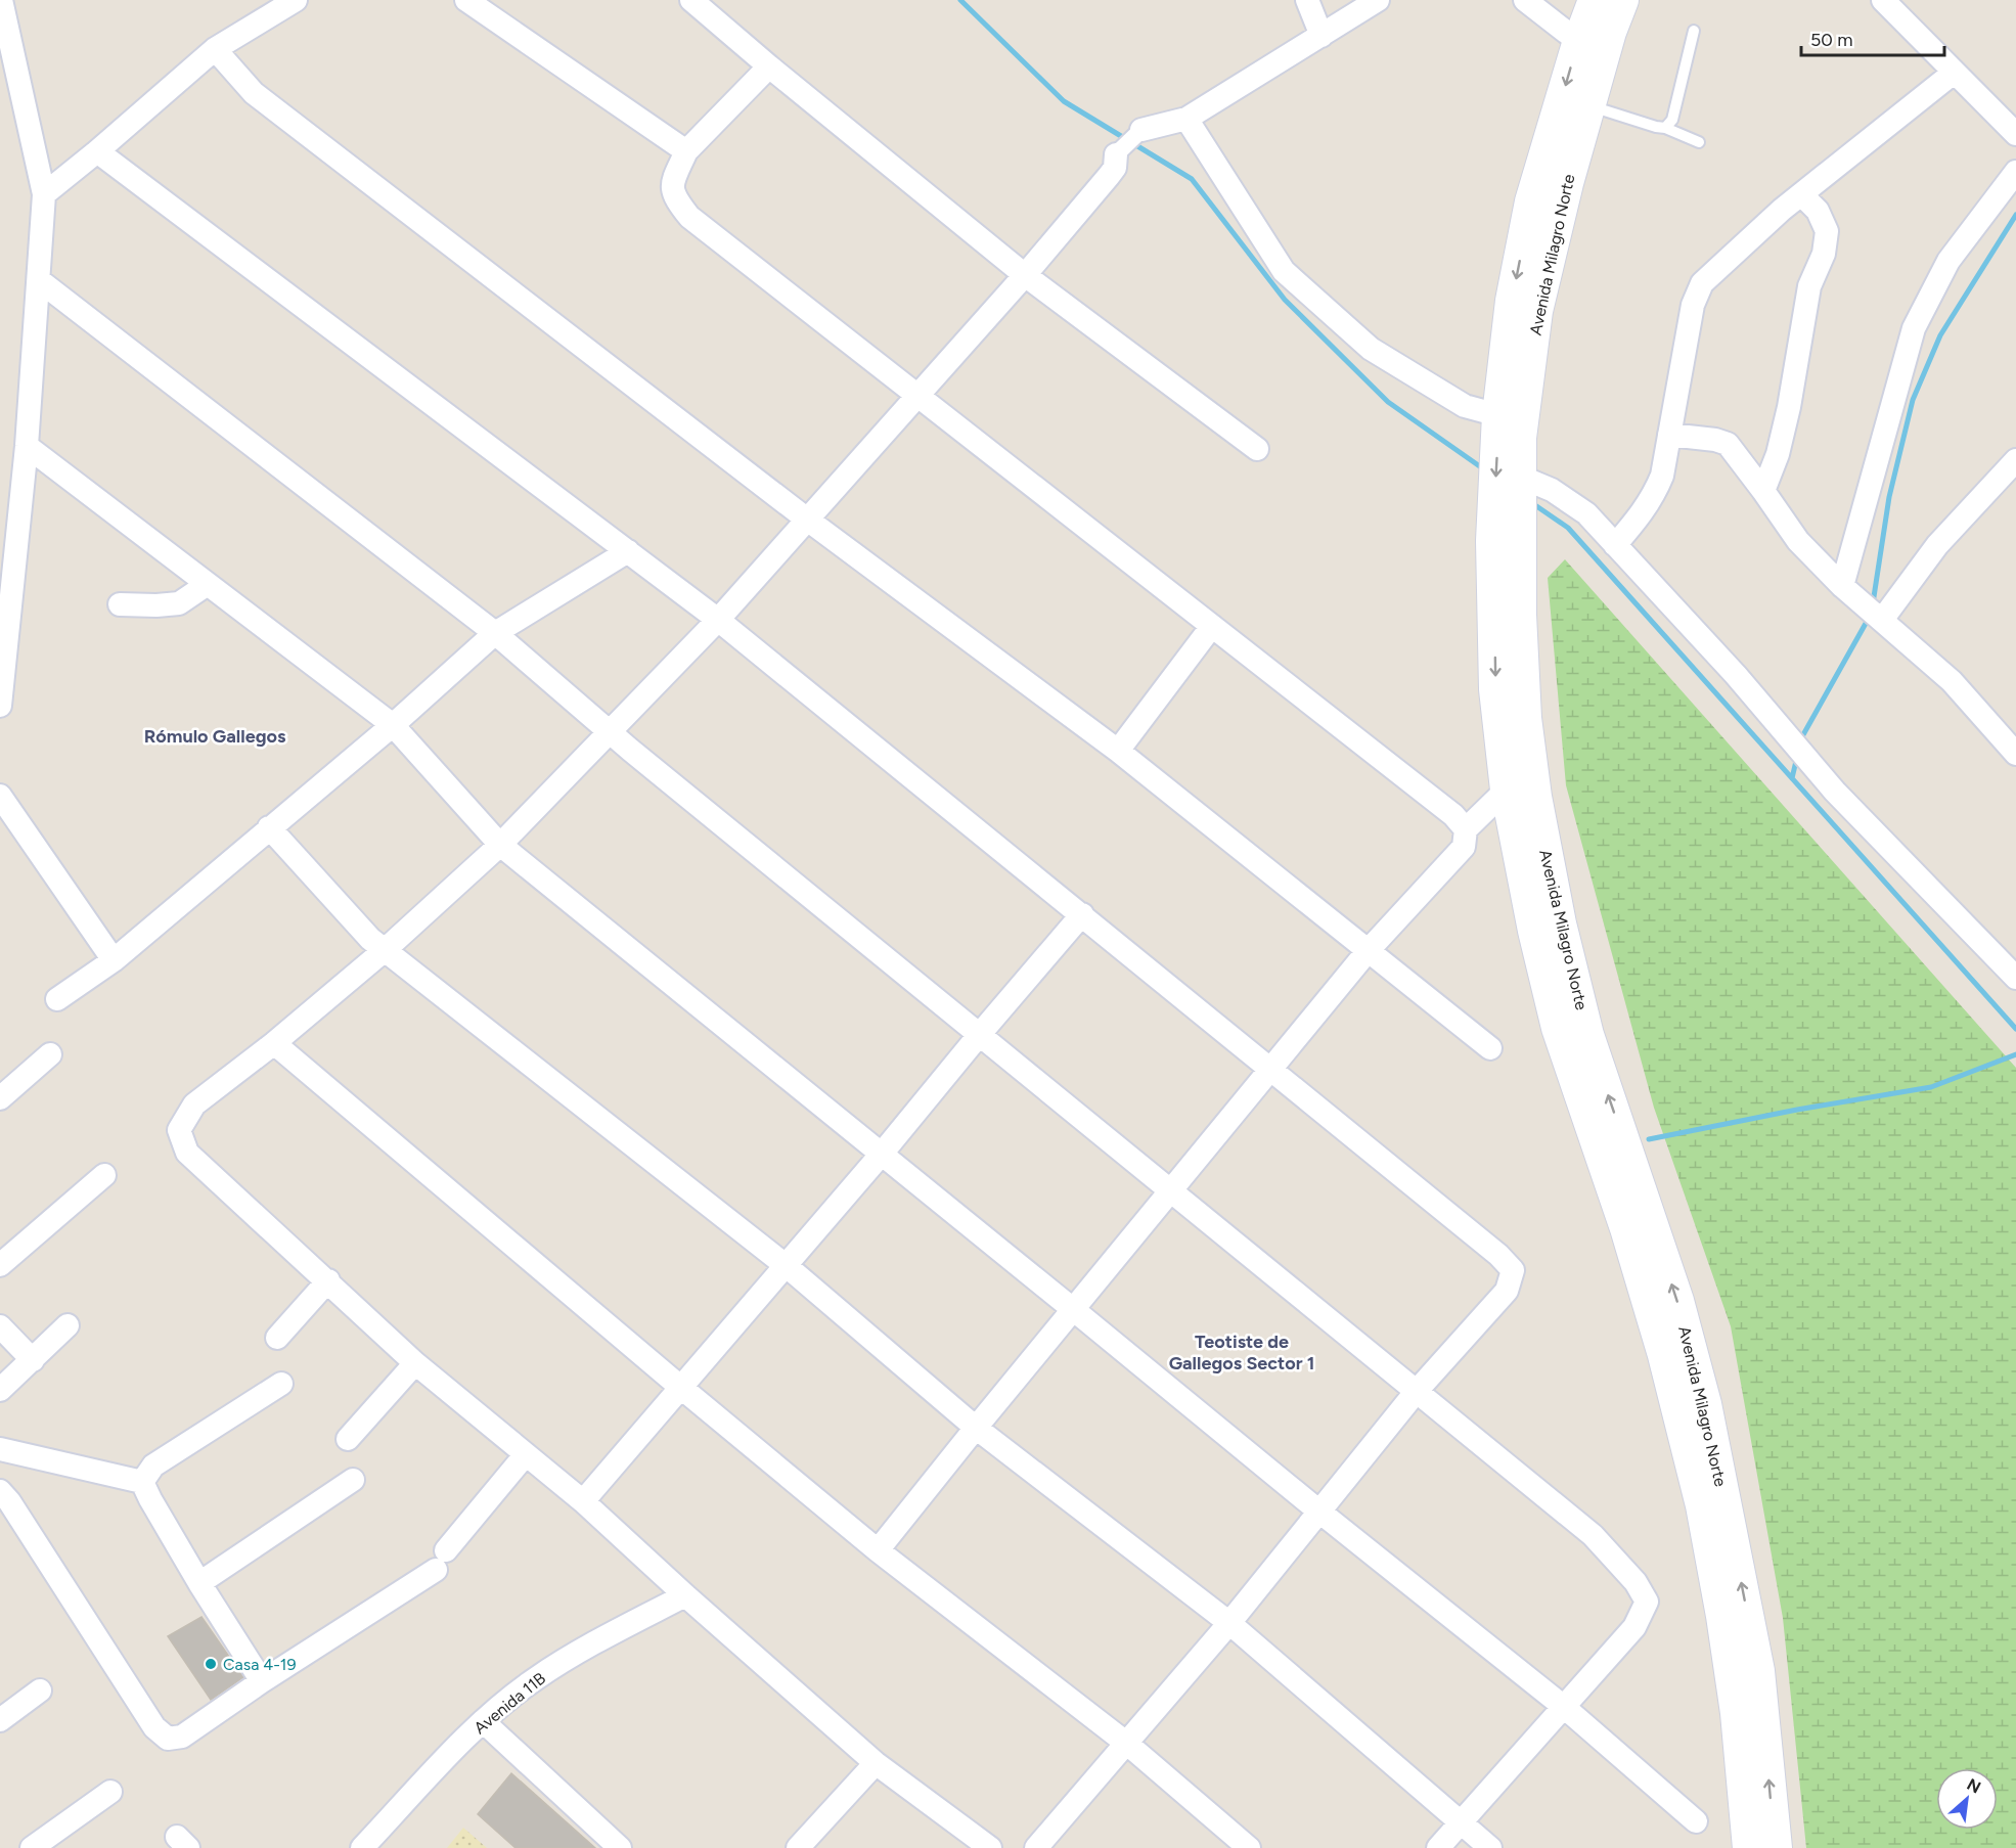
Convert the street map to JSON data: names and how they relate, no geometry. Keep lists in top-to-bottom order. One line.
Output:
{"streets":{"main road":["Avenida Milagro Norte"],"street":["Avenida 11B"]},"districts":["Rómulo Gallegos","Teotiste de Gallegos Sector 1"],"places":["Casa 4-19"],"scale_bar":"50 m","north":"top right"}
